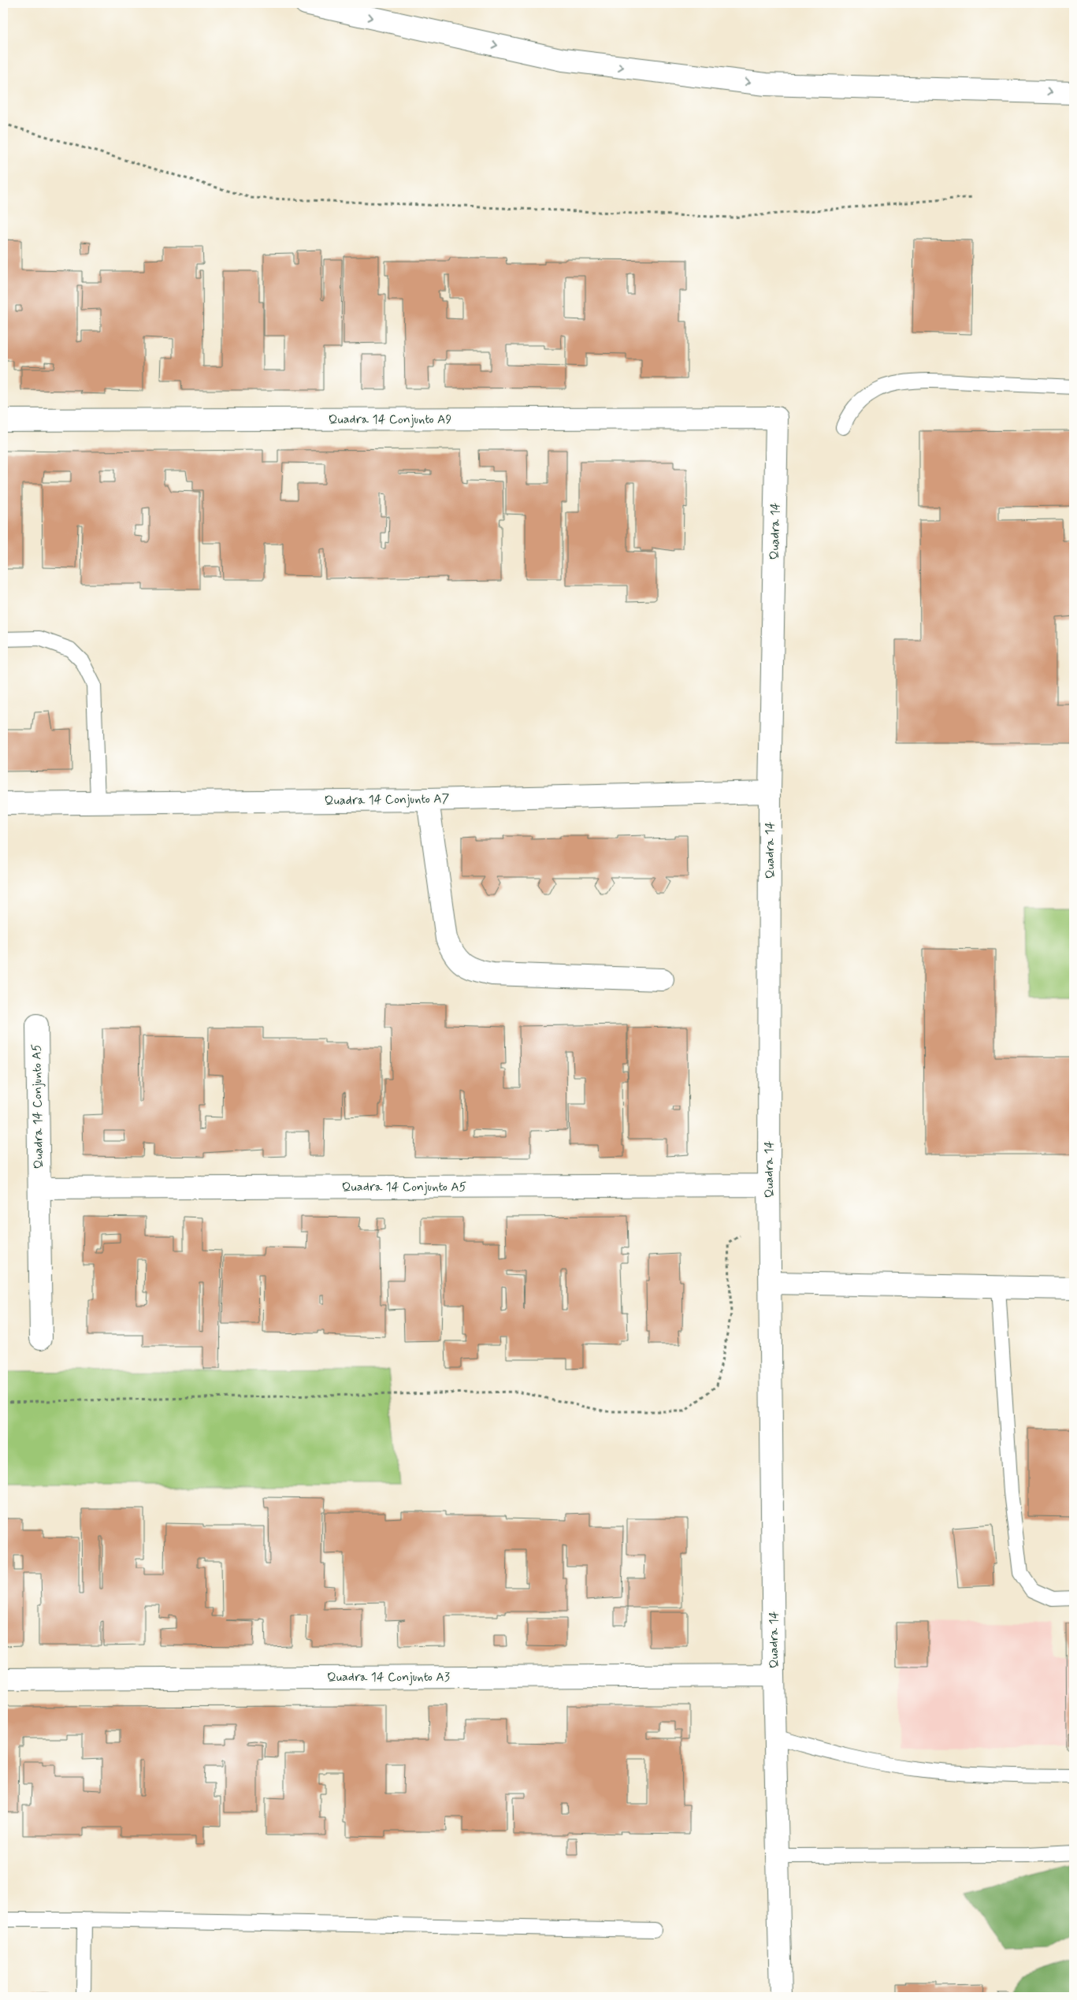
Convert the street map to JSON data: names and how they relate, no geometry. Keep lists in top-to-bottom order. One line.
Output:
{"streets":{"main road":["Quadra 14 Conjunto A9","Quadra 14","Quadra 14 Conjunto A7","Quadra 14 Conjunto A5","Quadra 14 Conjunto A3"]},"crossings":[["Quadra 14 Conjunto A9","Quadra 14"],["Quadra 14","Quadra 14 Conjunto A7"],["Quadra 14","Quadra 14 Conjunto A5"],["Quadra 14","Quadra 14 Conjunto A3"]]}
